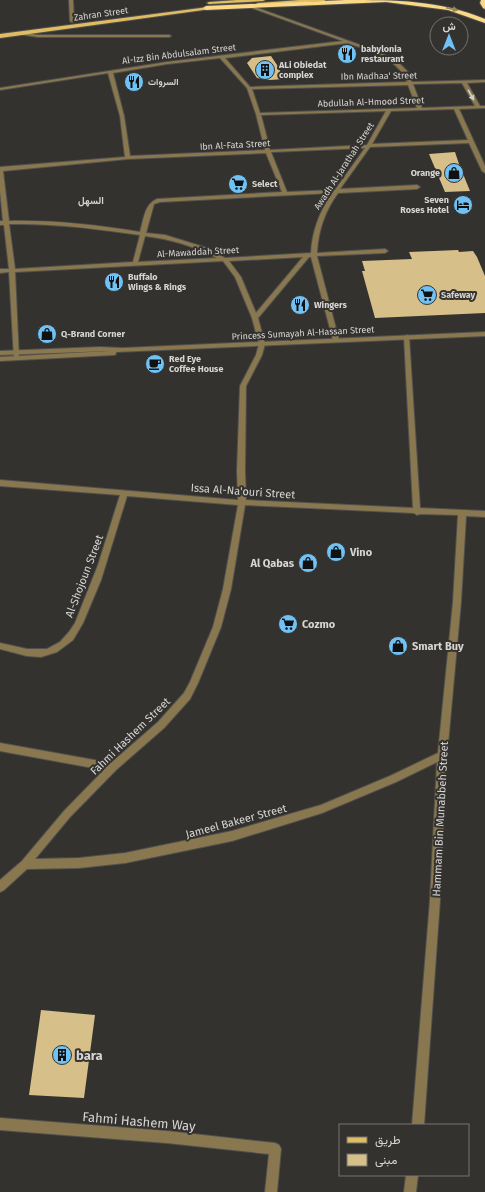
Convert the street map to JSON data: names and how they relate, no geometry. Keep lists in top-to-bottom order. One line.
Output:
{"streets":{"main road":["Zahran Street"],"street":["Al-Izz Bin Abdulsalam Street","Ibn Madhaa' Street","Abdullah Al-Hmood Street","Ibn Al-Fata Street","Awadh Al-Jarathah Street","Al-Mawaddah Street","Princess Sumayah Al-Hassan Street","Issa Al-Na'ouri Street","Al-Shojoun Street","Fahmi Hashem Street","Hammam Bin Munabbeh Street","Jameel Bakeer Street","Fahmi Hashem Way"]},"crossings":[["Abdullah Al-Hmood Street","Awadh Al-Jarathah Street"],["Ibn Al-Fata Street","Awadh Al-Jarathah Street"],["Awadh Al-Jarathah Street","Al-Mawaddah Street"],["Awadh Al-Jarathah Street","Princess Sumayah Al-Hassan Street"],["Princess Sumayah Al-Hassan Street","Fahmi Hashem Street"],["Issa Al-Na'ouri Street","Al-Shojoun Street"],["Issa Al-Na'ouri Street","Fahmi Hashem Street"],["Issa Al-Na'ouri Street","Hammam Bin Munabbeh Street"],["Fahmi Hashem Street","Jameel Bakeer Street"],["Hammam Bin Munabbeh Street","Jameel Bakeer Street"]],"districts":["السهل"],"places":{"restaurant":["babylonia restaurant","السروات","Buffalo Wings & Rings","Wingers"],"building":["ALi Obiedat complex","bara"],"shop":["Orange","Q-Brand Corner","Vino","Al Qabas","Smart Buy"],"supermarket":["Select","Safeway","Cozmo"],"hotel":["Seven Roses Hotel"],"cafe":["Red Eye Coffee House"]},"legend":["طريق","مبنى"],"north":"top"}
